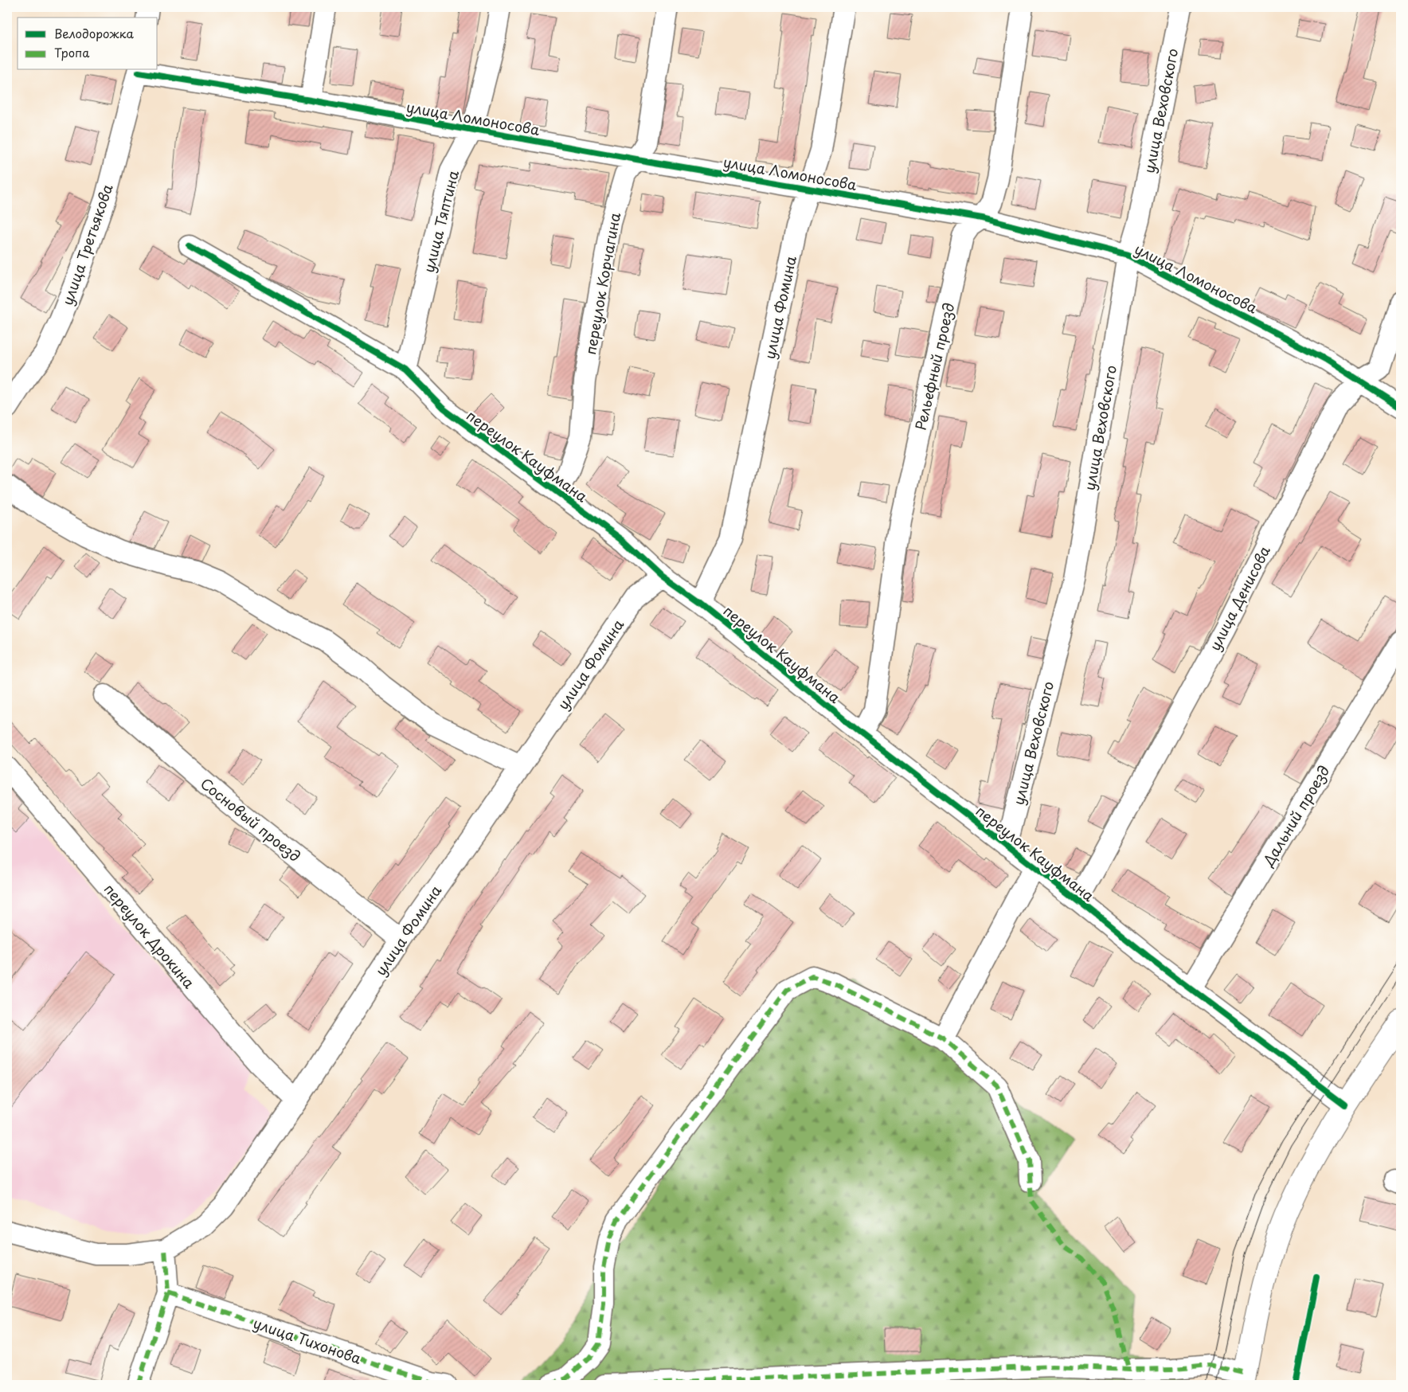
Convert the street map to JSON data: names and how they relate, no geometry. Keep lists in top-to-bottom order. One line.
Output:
{"streets":{"street":["улица Веховского","улица Ломоносова","улица Тяптина","улица Третьякова","переулок Корчагина","улица Фомина","Рельефный проезд","переулок Кауфмана","улица Денисова","Дальний проезд","Сосновый проезд","переулок Дрокина","улица Тихонова"]},"crossings":[["улица Веховского","улица Ломоносова"],["улица Веховского","переулок Кауфмана"],["улица Ломоносова","улица Тяптина"],["улица Ломоносова","улица Третьякова"],["улица Ломоносова","переулок Корчагина"],["улица Ломоносова","улица Фомина"],["улица Ломоносова","Рельефный проезд"],["улица Ломоносова","улица Денисова"],["улица Тяптина","переулок Кауфмана"],["переулок Корчагина","переулок Кауфмана"],["улица Фомина","переулок Кауфмана"],["улица Фомина","Сосновый проезд"],["улица Фомина","переулок Дрокина"],["Рельефный проезд","переулок Кауфмана"],["переулок Кауфмана","улица Денисова"],["переулок Кауфмана","Дальний проезд"]],"legend":["Велодорожка","Тропа"]}
